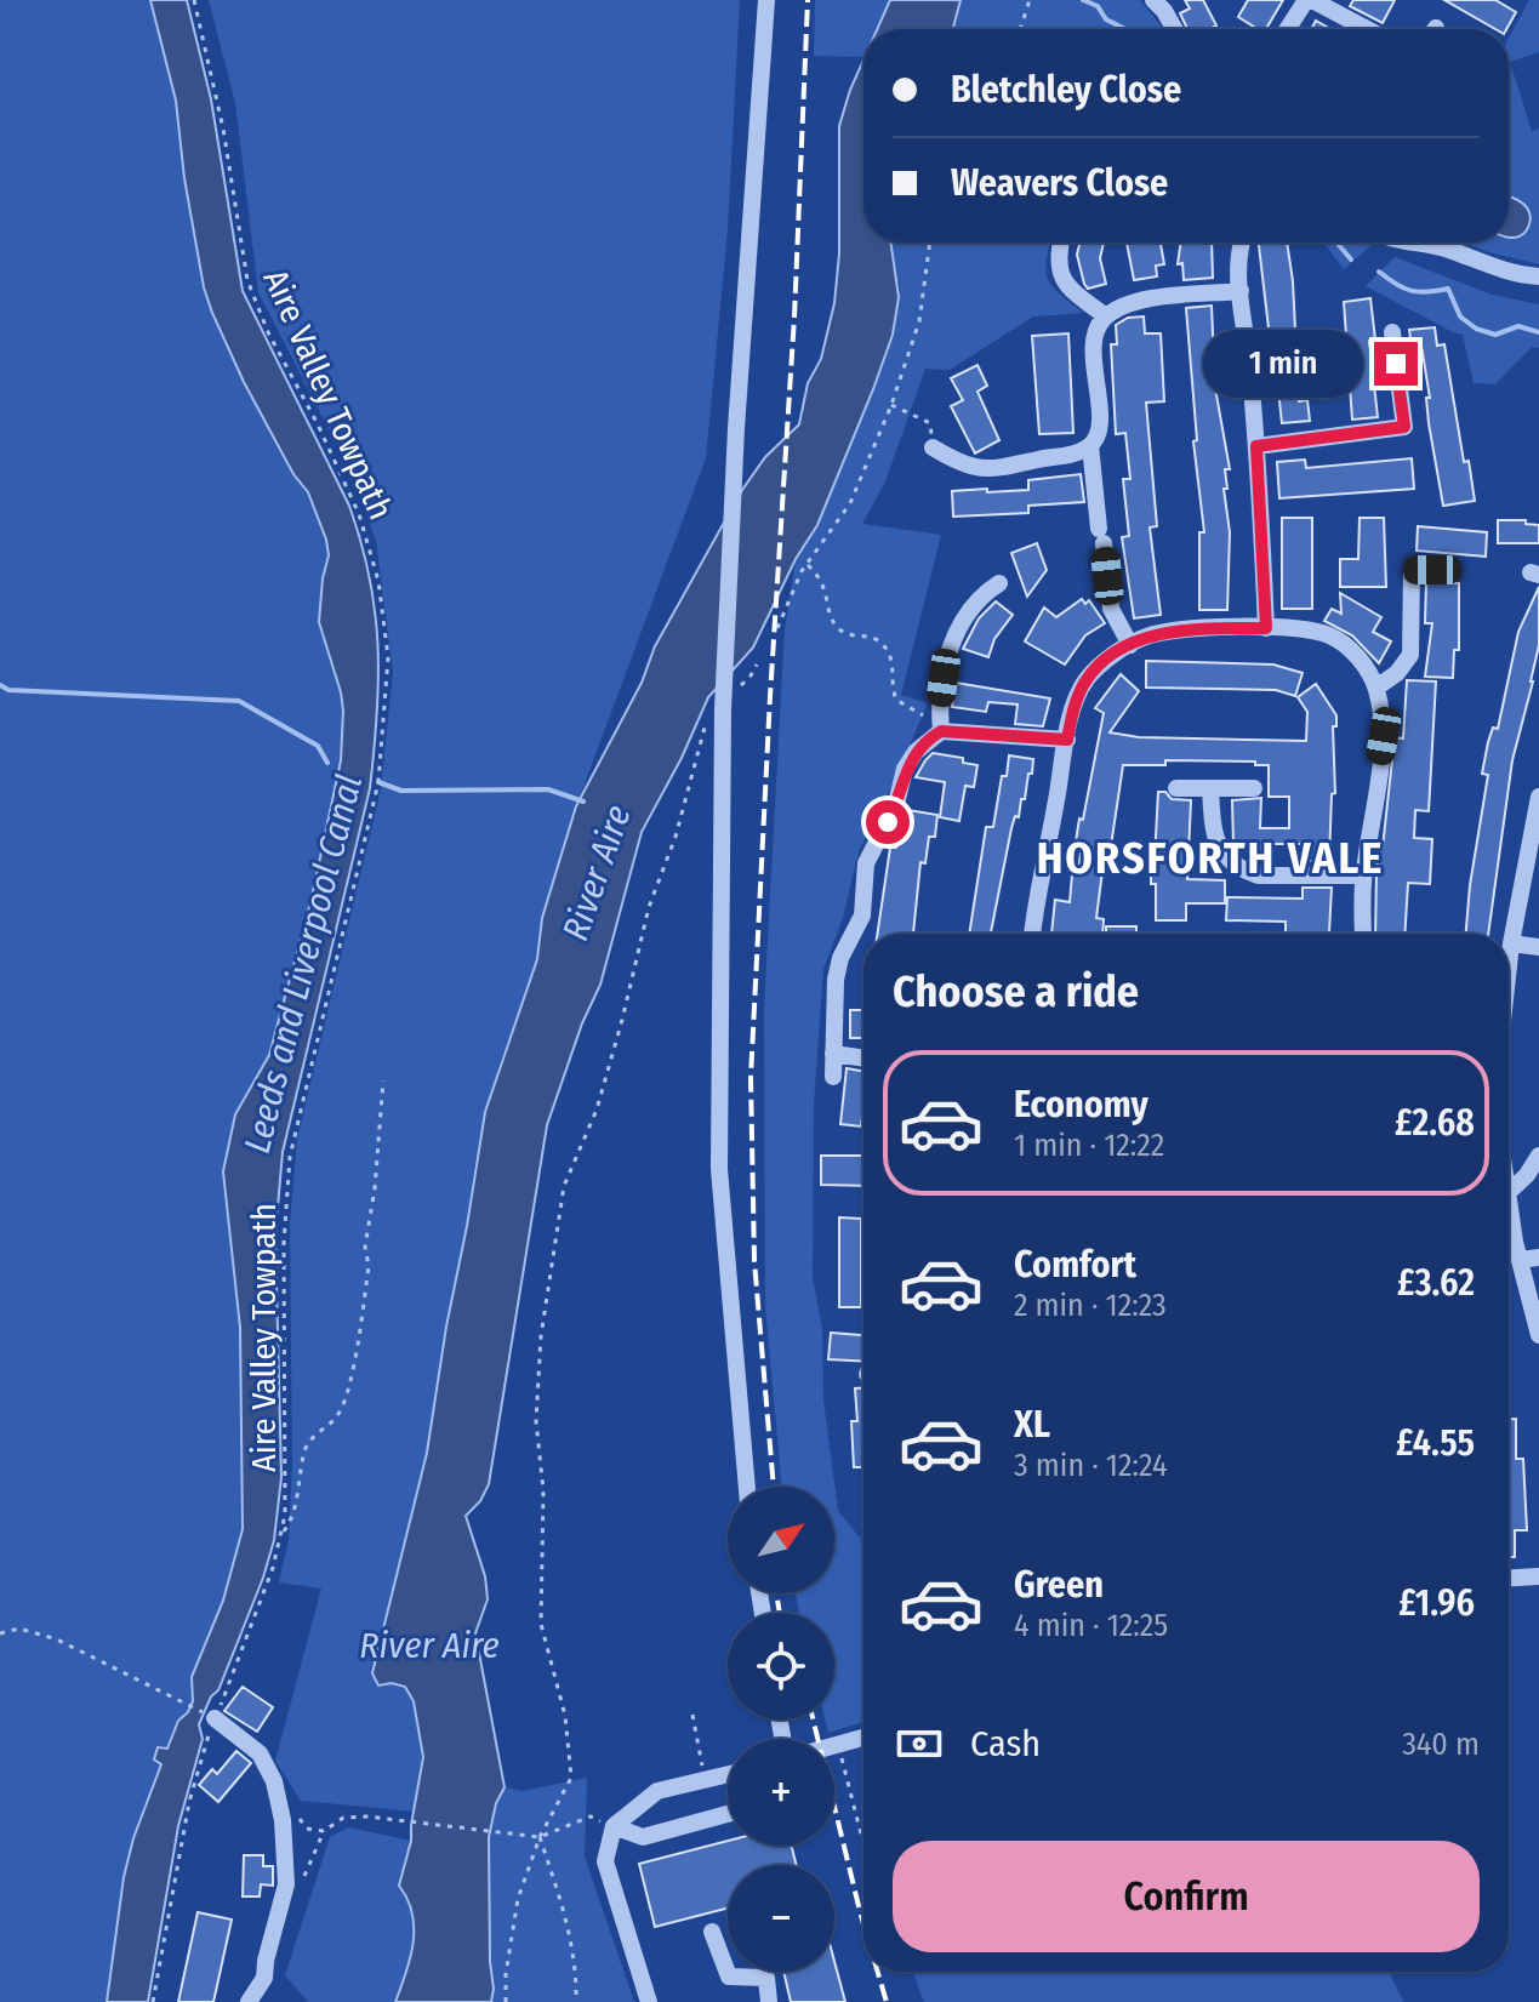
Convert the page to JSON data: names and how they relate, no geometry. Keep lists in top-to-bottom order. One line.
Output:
{"streets":{"path":["Aire Valley Towpath"]},"districts":["HORSFORTH VALE"],"water":["River Aire","Leeds and Liverpool Canal"],"north":"top right","page":{"banner":["Bletchley Close","Weavers Close"],"bubble":"1 min","heading":"Choose a ride","list":[{"name":"Economy","note":"1 min · 12:22","value":"£2.68"},{"name":"Comfort","note":"2 min · 12:23","value":"£3.62"},{"name":"XL","note":"3 min · 12:24","value":"£4.55"},{"name":"Green","note":"4 min · 12:25","value":"£1.96"}],"map_buttons":["+","−"],"pay":["Cash","340 m"],"buttons":"Confirm"}}
